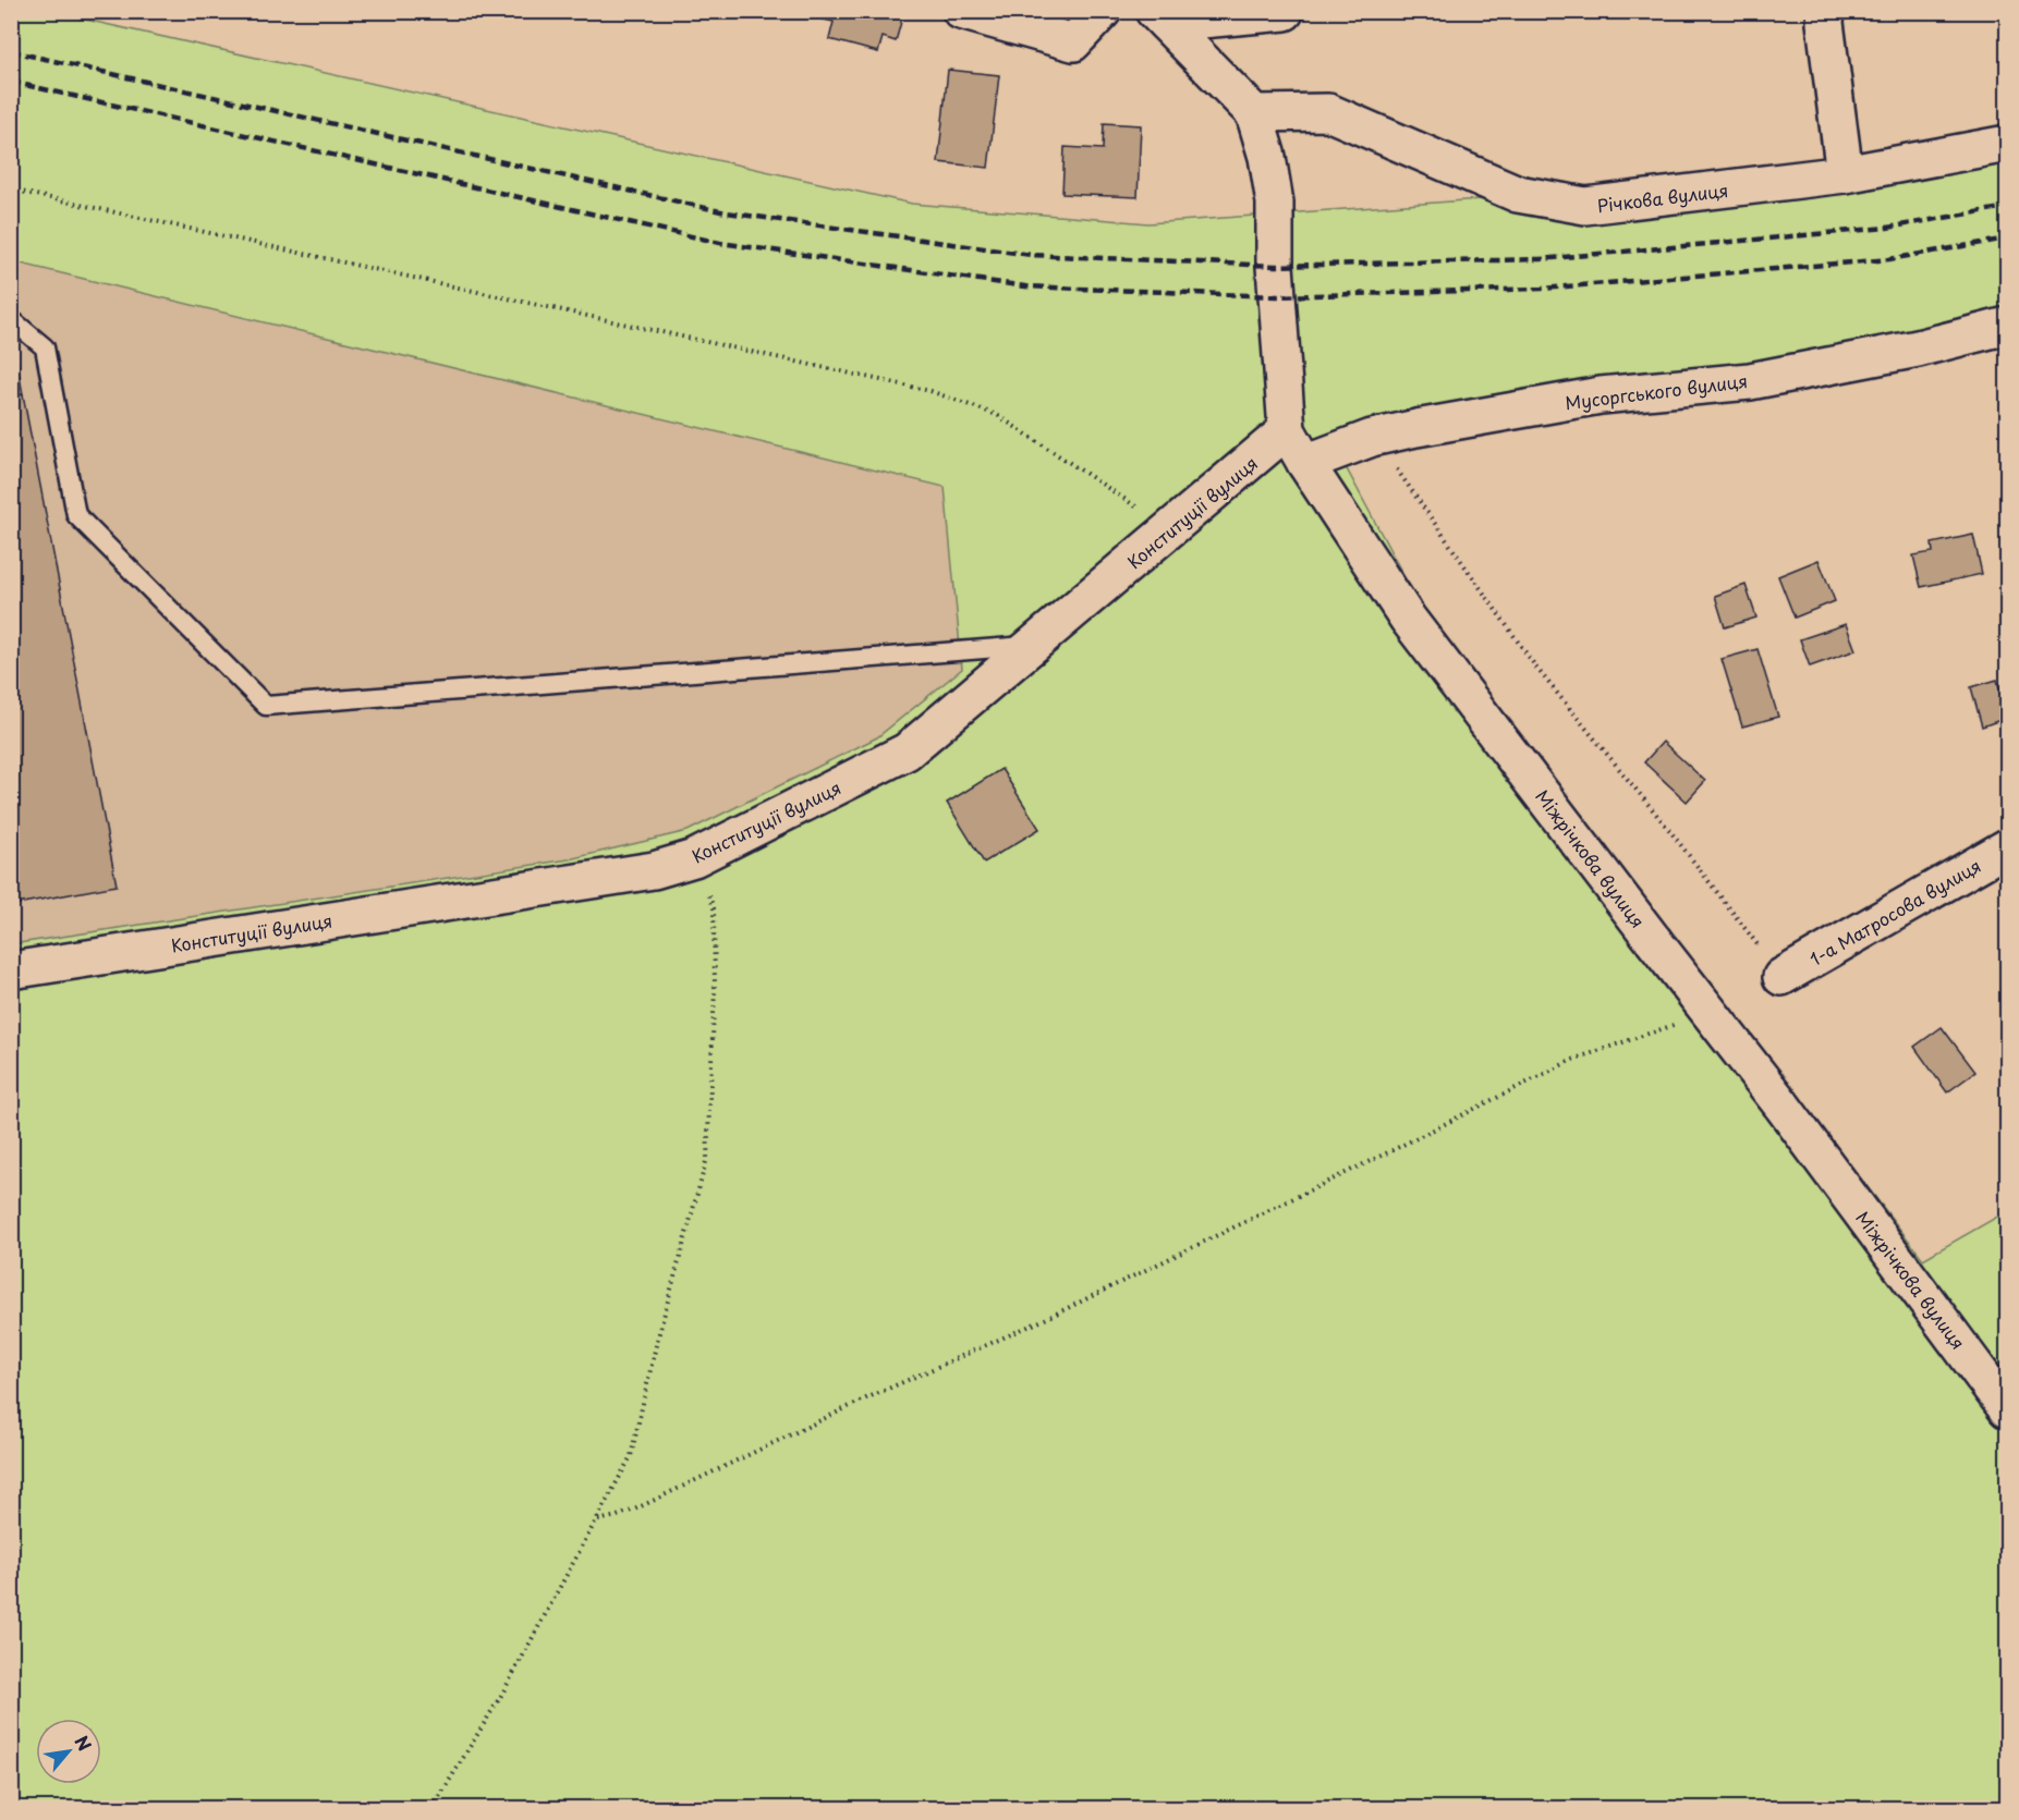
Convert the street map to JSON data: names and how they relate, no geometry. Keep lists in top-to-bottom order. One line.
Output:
{"streets":{"street":["Річкова вулиця","Мусоргського вулиця","Конституції вулиця","Міжрічкова вулиця","1-а Матросова вулиця"]},"crossings":[["Річкова вулиця","Міжрічкова вулиця"],["Мусоргського вулиця","Міжрічкова вулиця"],["Конституції вулиця","Міжрічкова вулиця"]],"north":"top right"}
